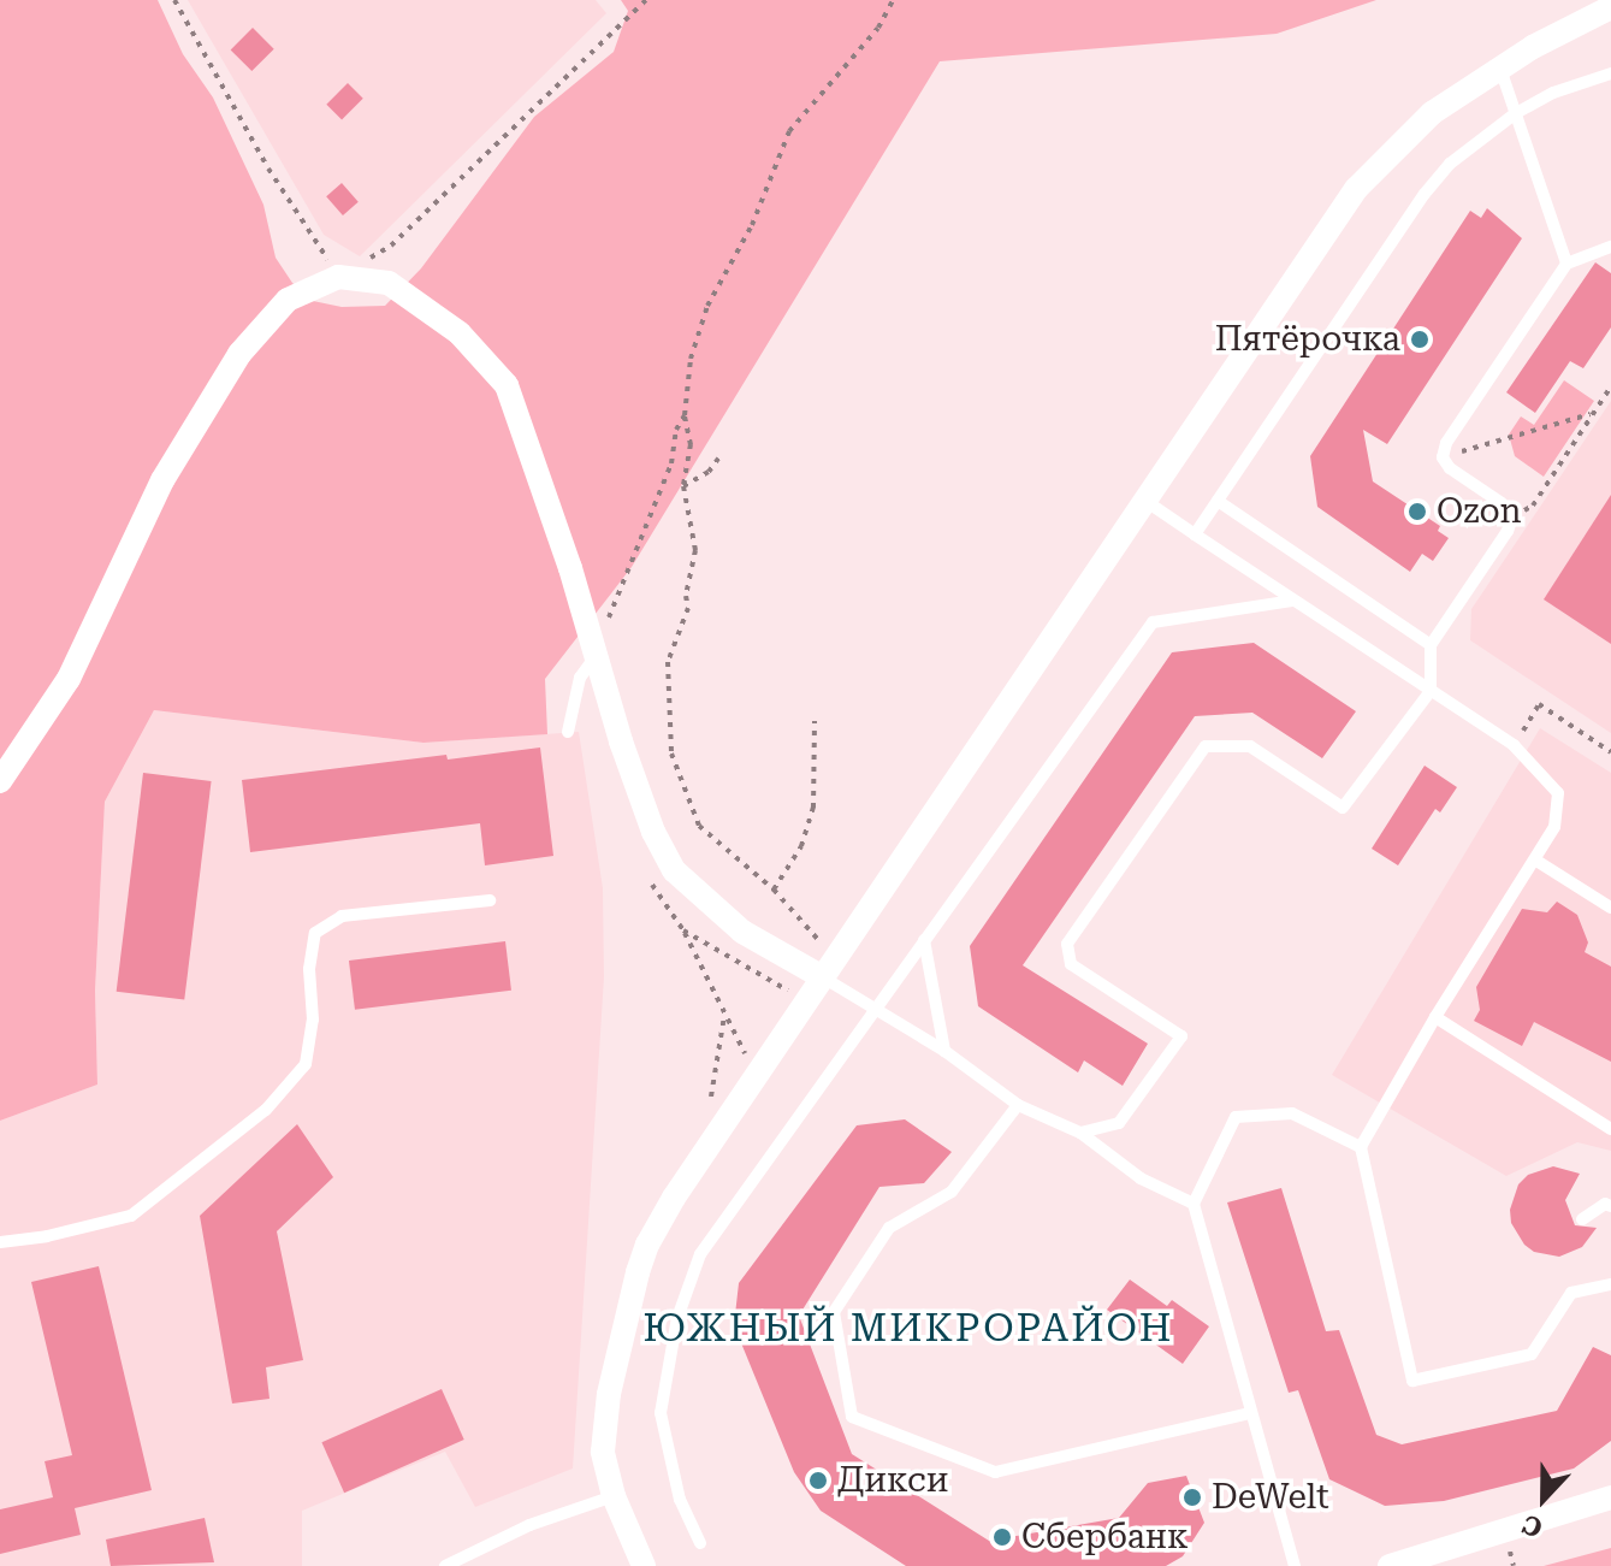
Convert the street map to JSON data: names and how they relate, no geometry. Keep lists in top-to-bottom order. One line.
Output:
{"districts":["ЮЖНЫЙ МИКРОРАЙОН"],"places":["Пятёрочка","Ozon","Дикси","DeWelt","Сбербанк"],"north":"bottom"}
